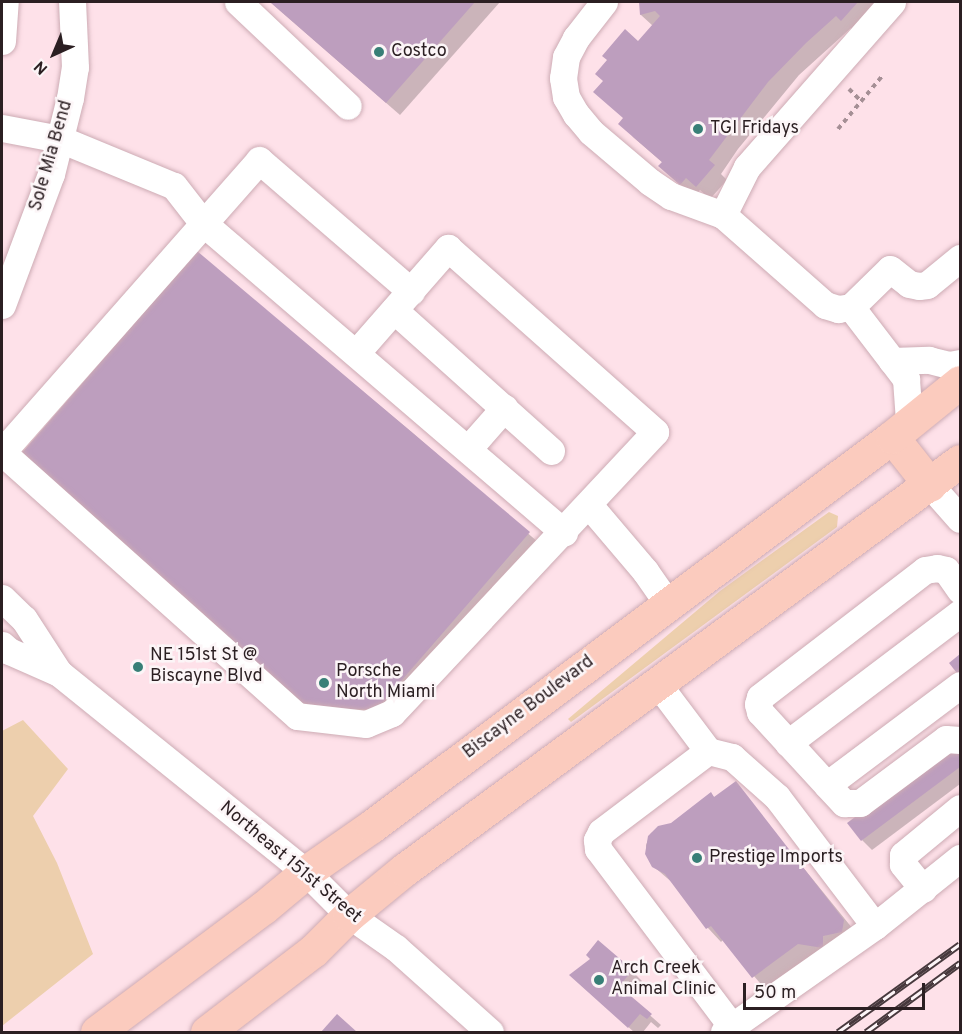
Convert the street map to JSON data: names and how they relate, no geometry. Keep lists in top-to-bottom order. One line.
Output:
{"streets":{"main road":["Biscayne Boulevard"],"street":["Sole Mia Bend","Northeast 151st Street"]},"crossings":[["Biscayne Boulevard","Northeast 151st Street"]],"places":["Costco","TGI Fridays","NE 151st St @ Biscayne Blvd","Porsche North Miami","Prestige Imports","Arch Creek Animal Clinic"],"scale_bar":"50 m","north":"bottom left"}
